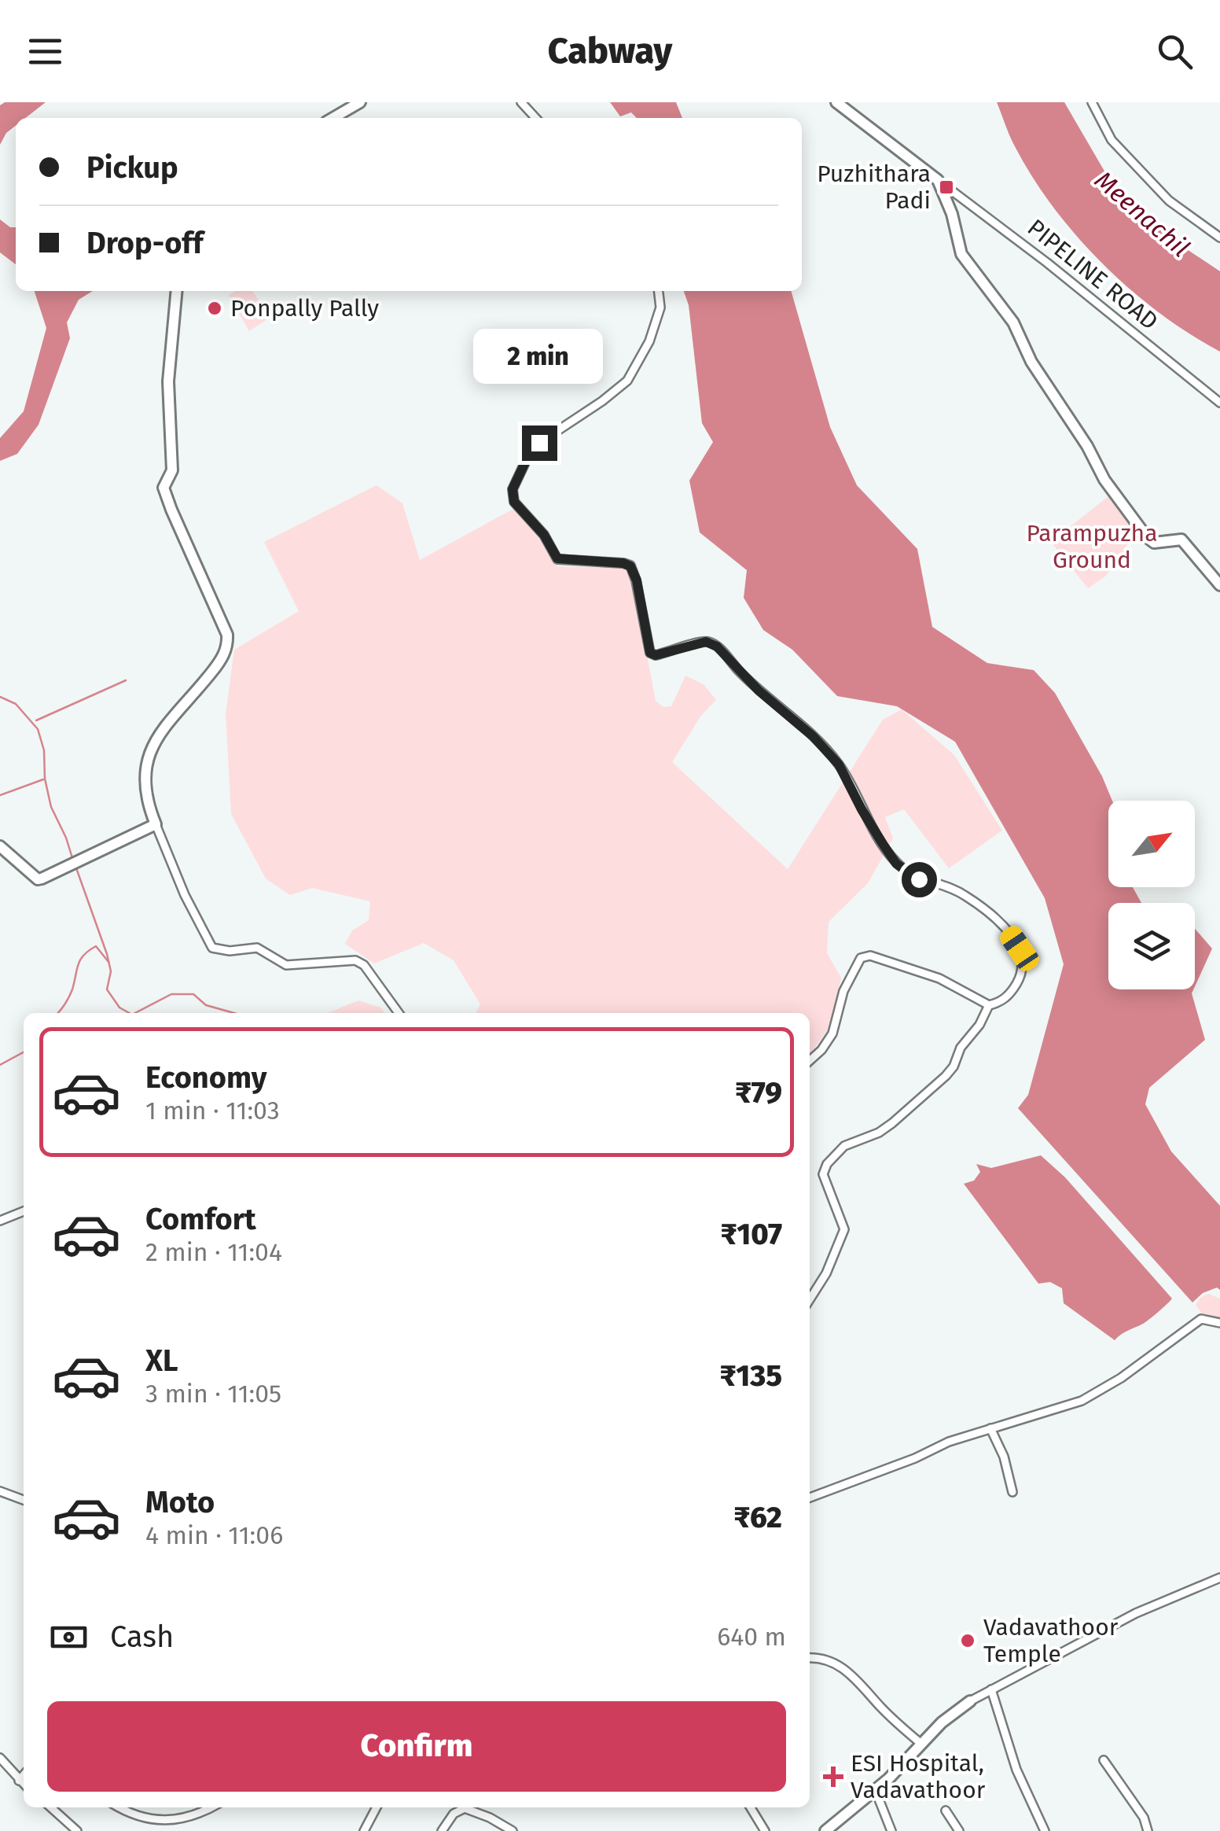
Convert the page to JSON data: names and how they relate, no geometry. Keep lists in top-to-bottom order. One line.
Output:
{"streets":{"street":["PIPELINE ROAD"]},"water":["Meenachil"],"parks":["Parampuzha Ground"],"places":{"transit":["Puzhithara Padi"],"other":["Ponpally Pally","Vadavathoor Temple"],"health":["ESI Hospital, Vadavathoor"]},"north":"top right","page":{"header":"Cabway","banner":["Pickup","Drop-off"],"bubble":"2 min","list":[{"name":"Economy","note":"1 min · 11:03","value":"₹79"},{"name":"Comfort","note":"2 min · 11:04","value":"₹107"},{"name":"XL","note":"3 min · 11:05","value":"₹135"},{"name":"Moto","note":"4 min · 11:06","value":"₹62"}],"pay":["Cash","640 m"],"buttons":"Confirm"}}
